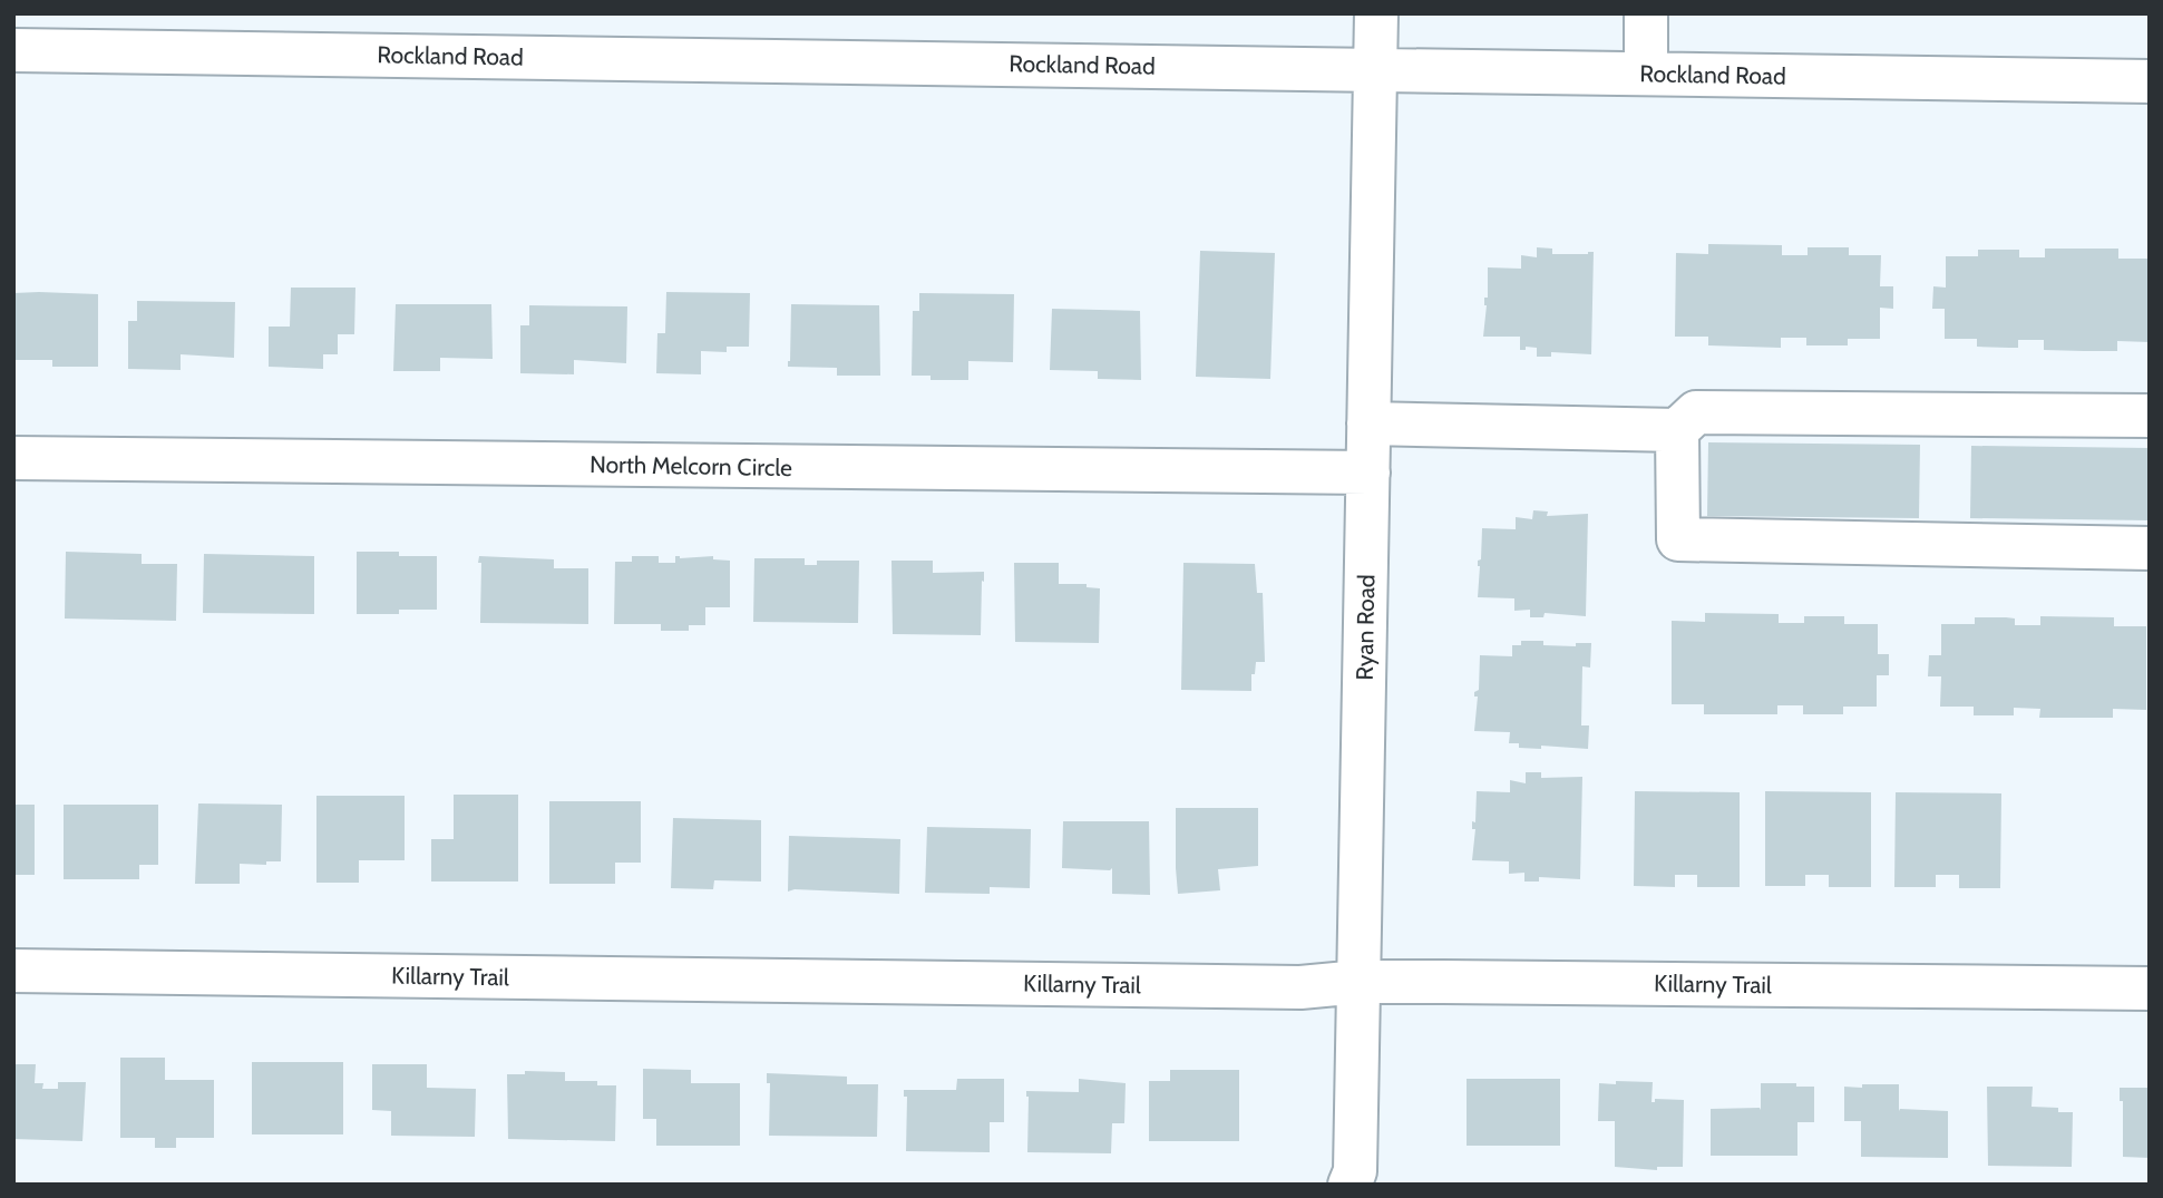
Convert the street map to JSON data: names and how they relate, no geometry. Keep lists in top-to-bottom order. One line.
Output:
{"streets":{"street":["Rockland Road","North Melcorn Circle","Ryan Road","Killarny Trail"]},"crossings":[["Rockland Road","Ryan Road"],["North Melcorn Circle","Ryan Road"],["Ryan Road","Killarny Trail"]]}
